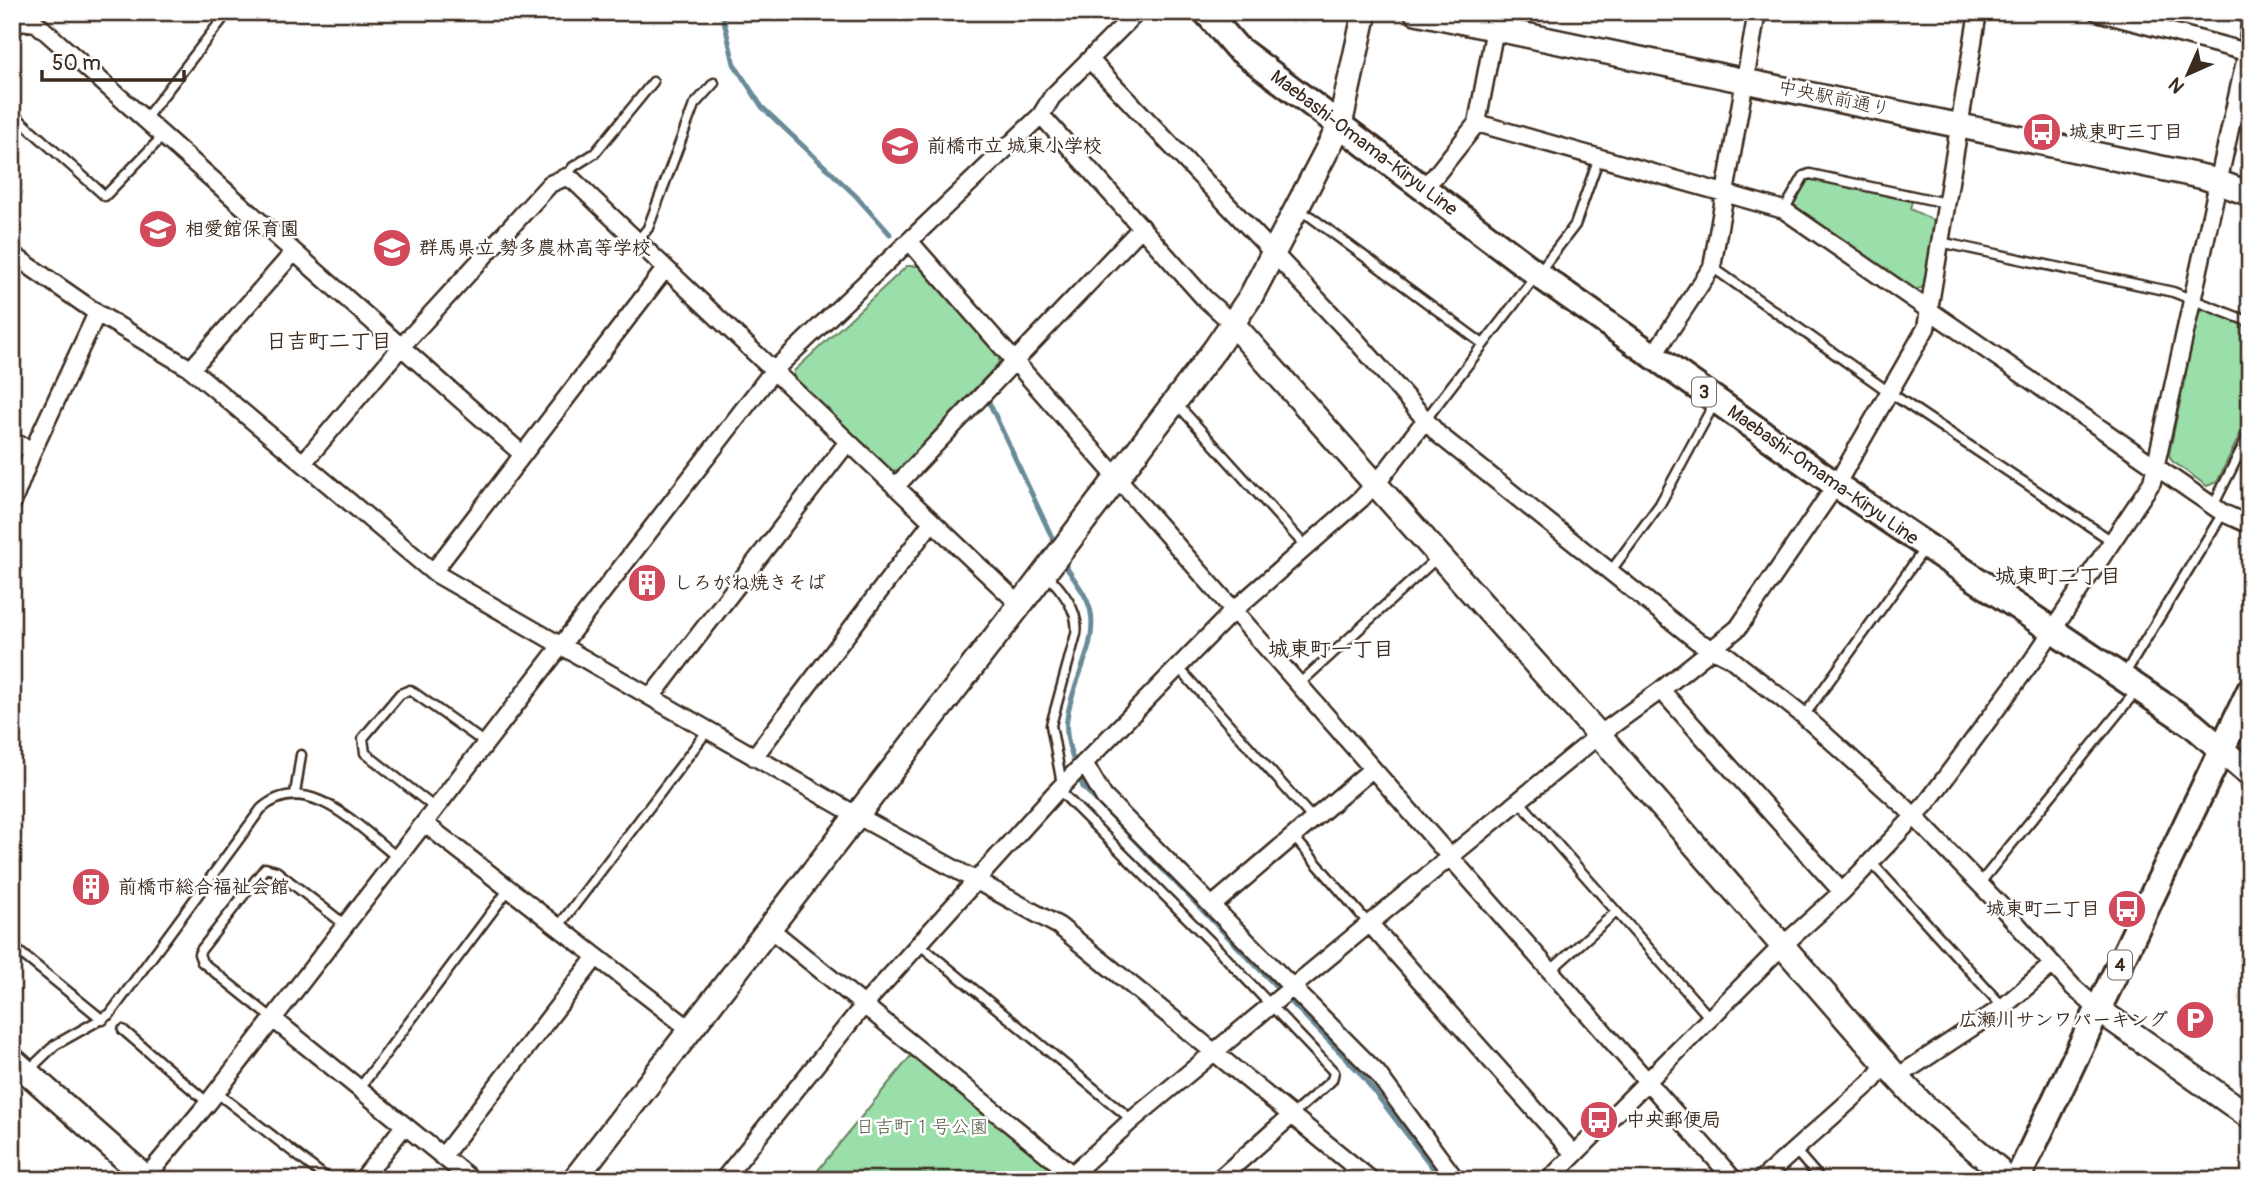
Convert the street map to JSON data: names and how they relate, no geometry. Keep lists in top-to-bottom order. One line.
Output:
{"streets":{"main road":["Maebashi-Omama-Kiryu Line","3","4"],"street":["中央駅前通り"]},"crossings":[["Maebashi-Omama-Kiryu Line","4"]],"districts":["日吉町二丁目","城東町二丁目","城東町一丁目"],"parks":["日吉町１号公園"],"places":{"bus stop":["城東町三丁目","城東町二丁目","中央郵便局"],"school or university":["前橋市立 城東小学校","相愛館保育園","群馬県立 勢多農林高等学校"],"building":["しろがね焼きそば","前橋市総合福祉会館"],"parking":["広瀬川サンワパーキング"]},"scale_bar":"50 m","north":"bottom left"}
